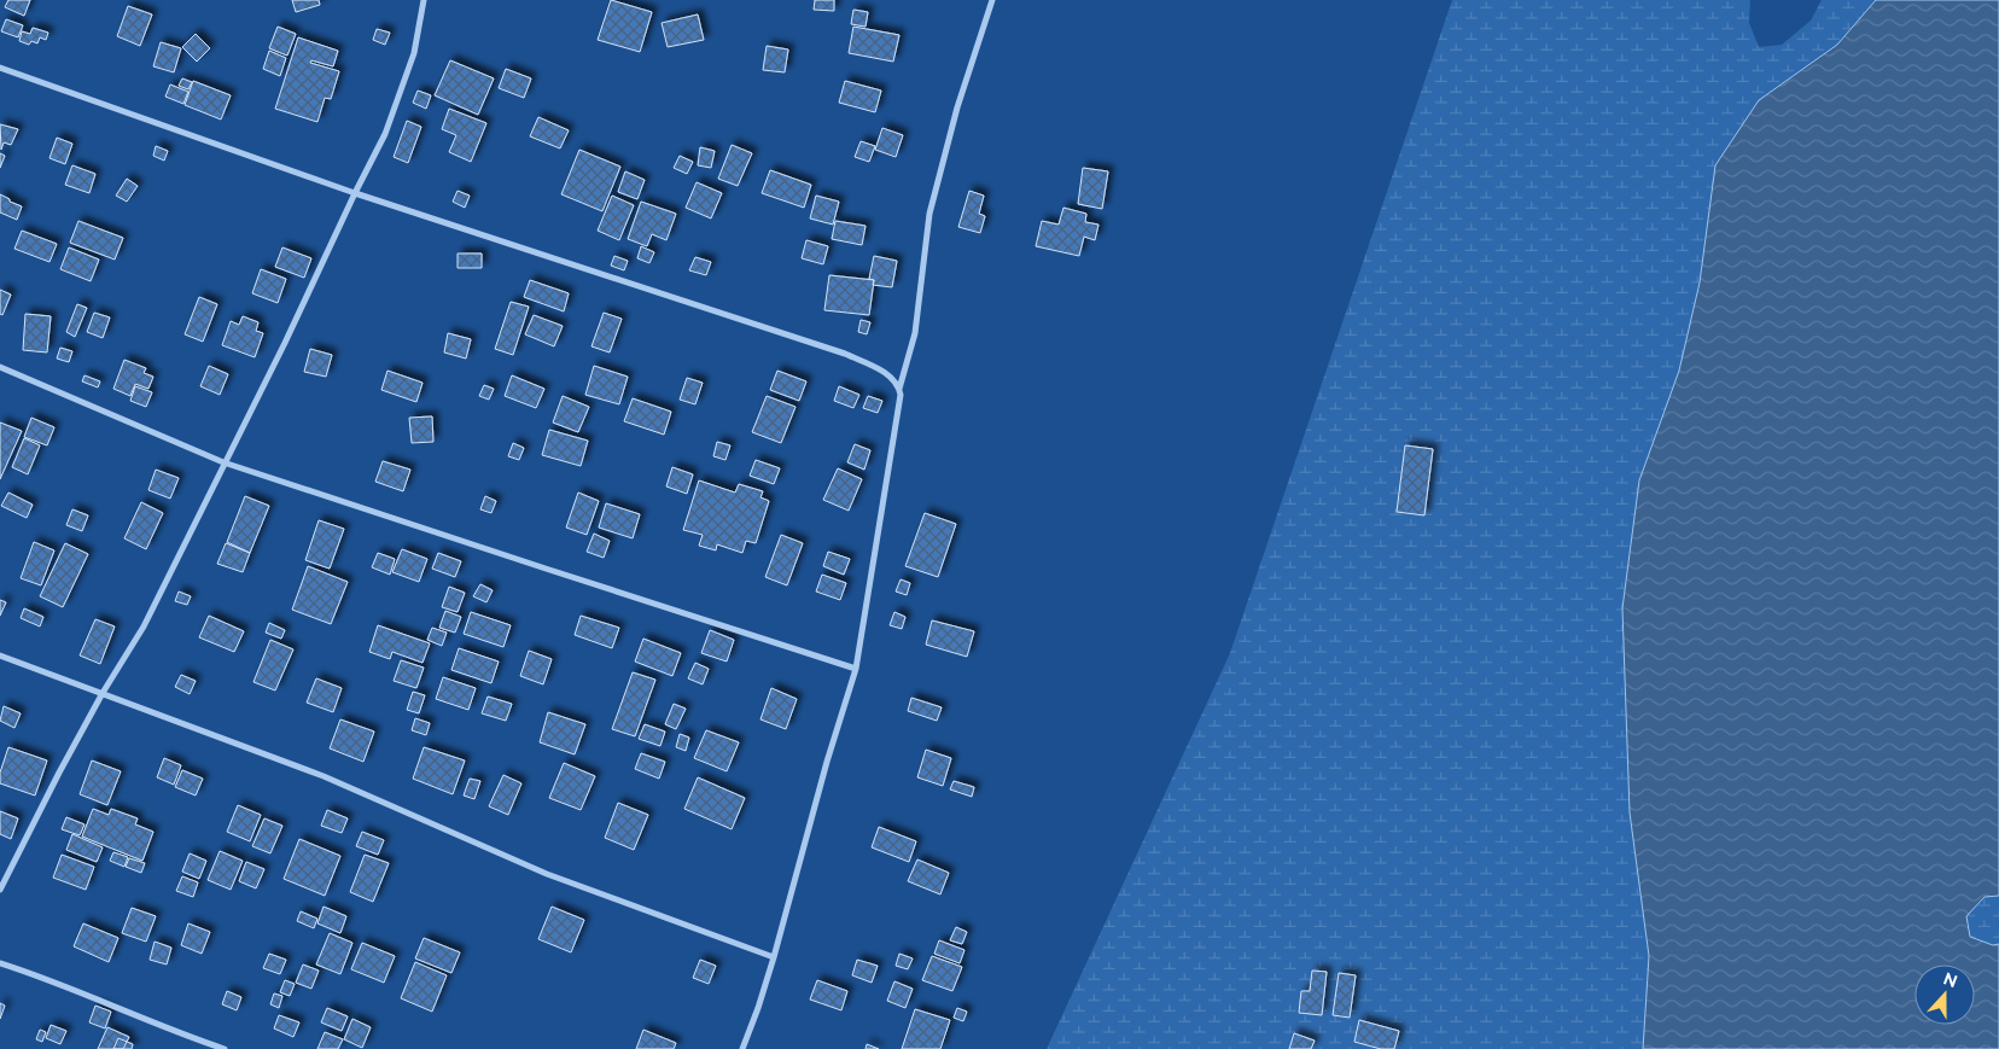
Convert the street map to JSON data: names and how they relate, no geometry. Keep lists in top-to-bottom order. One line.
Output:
{"north":"top"}
